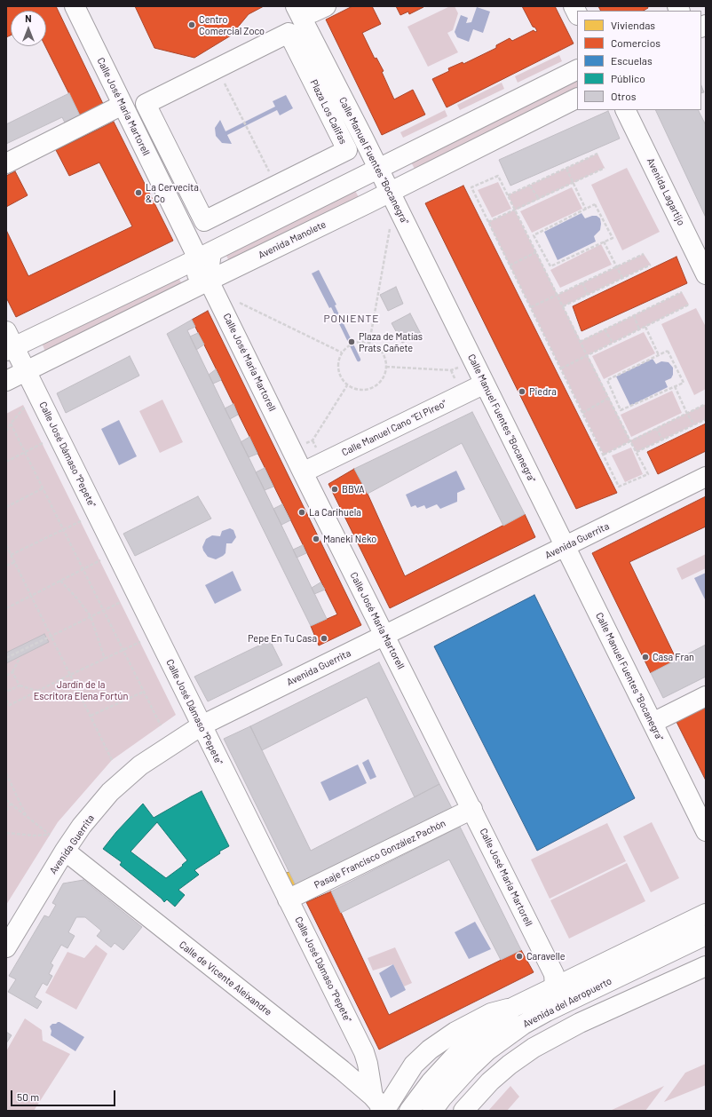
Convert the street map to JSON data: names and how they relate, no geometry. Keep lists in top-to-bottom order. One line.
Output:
{"streets":{"street":["Calle José María Martorell","Plaza Los Califas","Calle Manuel Fuentes \"Bocanegra\"","Avenida Lagartijo","Avenida Manolete","Calle Manuel Cano \"El Pireo\"","Calle José Dámaso \"Pepete\"","Avenida Guerrita","Pasaje Francisco González Pachón","Calle de Vicente Aleixandre","Avenida del Aeropuerto"]},"crossings":[["Calle José María Martorell","Avenida Manolete"],["Calle José María Martorell","Calle Manuel Cano \"El Pireo\""],["Calle José María Martorell","Avenida Guerrita"],["Calle José María Martorell","Pasaje Francisco González Pachón"],["Calle José María Martorell","Avenida del Aeropuerto"],["Calle Manuel Fuentes \"Bocanegra\"","Avenida Manolete"],["Calle Manuel Fuentes \"Bocanegra\"","Calle Manuel Cano \"El Pireo\""],["Calle Manuel Fuentes \"Bocanegra\"","Avenida Guerrita"],["Avenida Manolete","Calle José Dámaso \"Pepete\""],["Calle José Dámaso \"Pepete\"","Avenida Guerrita"],["Calle José Dámaso \"Pepete\"","Pasaje Francisco González Pachón"],["Calle José Dámaso \"Pepete\"","Calle de Vicente Aleixandre"],["Calle José Dámaso \"Pepete\"","Avenida del Aeropuerto"],["Avenida Guerrita","Calle de Vicente Aleixandre"],["Calle de Vicente Aleixandre","Avenida del Aeropuerto"]],"districts":["PONIENTE"],"parks":["Jardín de la Escritora Elena Fortún"],"places":["Centro Comercial Zoco","La Cervecita & Co","Plaza de Matías Prats Cañete","Piedra","BBVA","La Carihuela","Maneki Neko","Pepe En Tu Casa","Casa Fran","Caravelle"],"legend":["Viviendas","Comercios","Escuelas","Público","Otros"],"scale_bar":"50 m","north":"top"}
